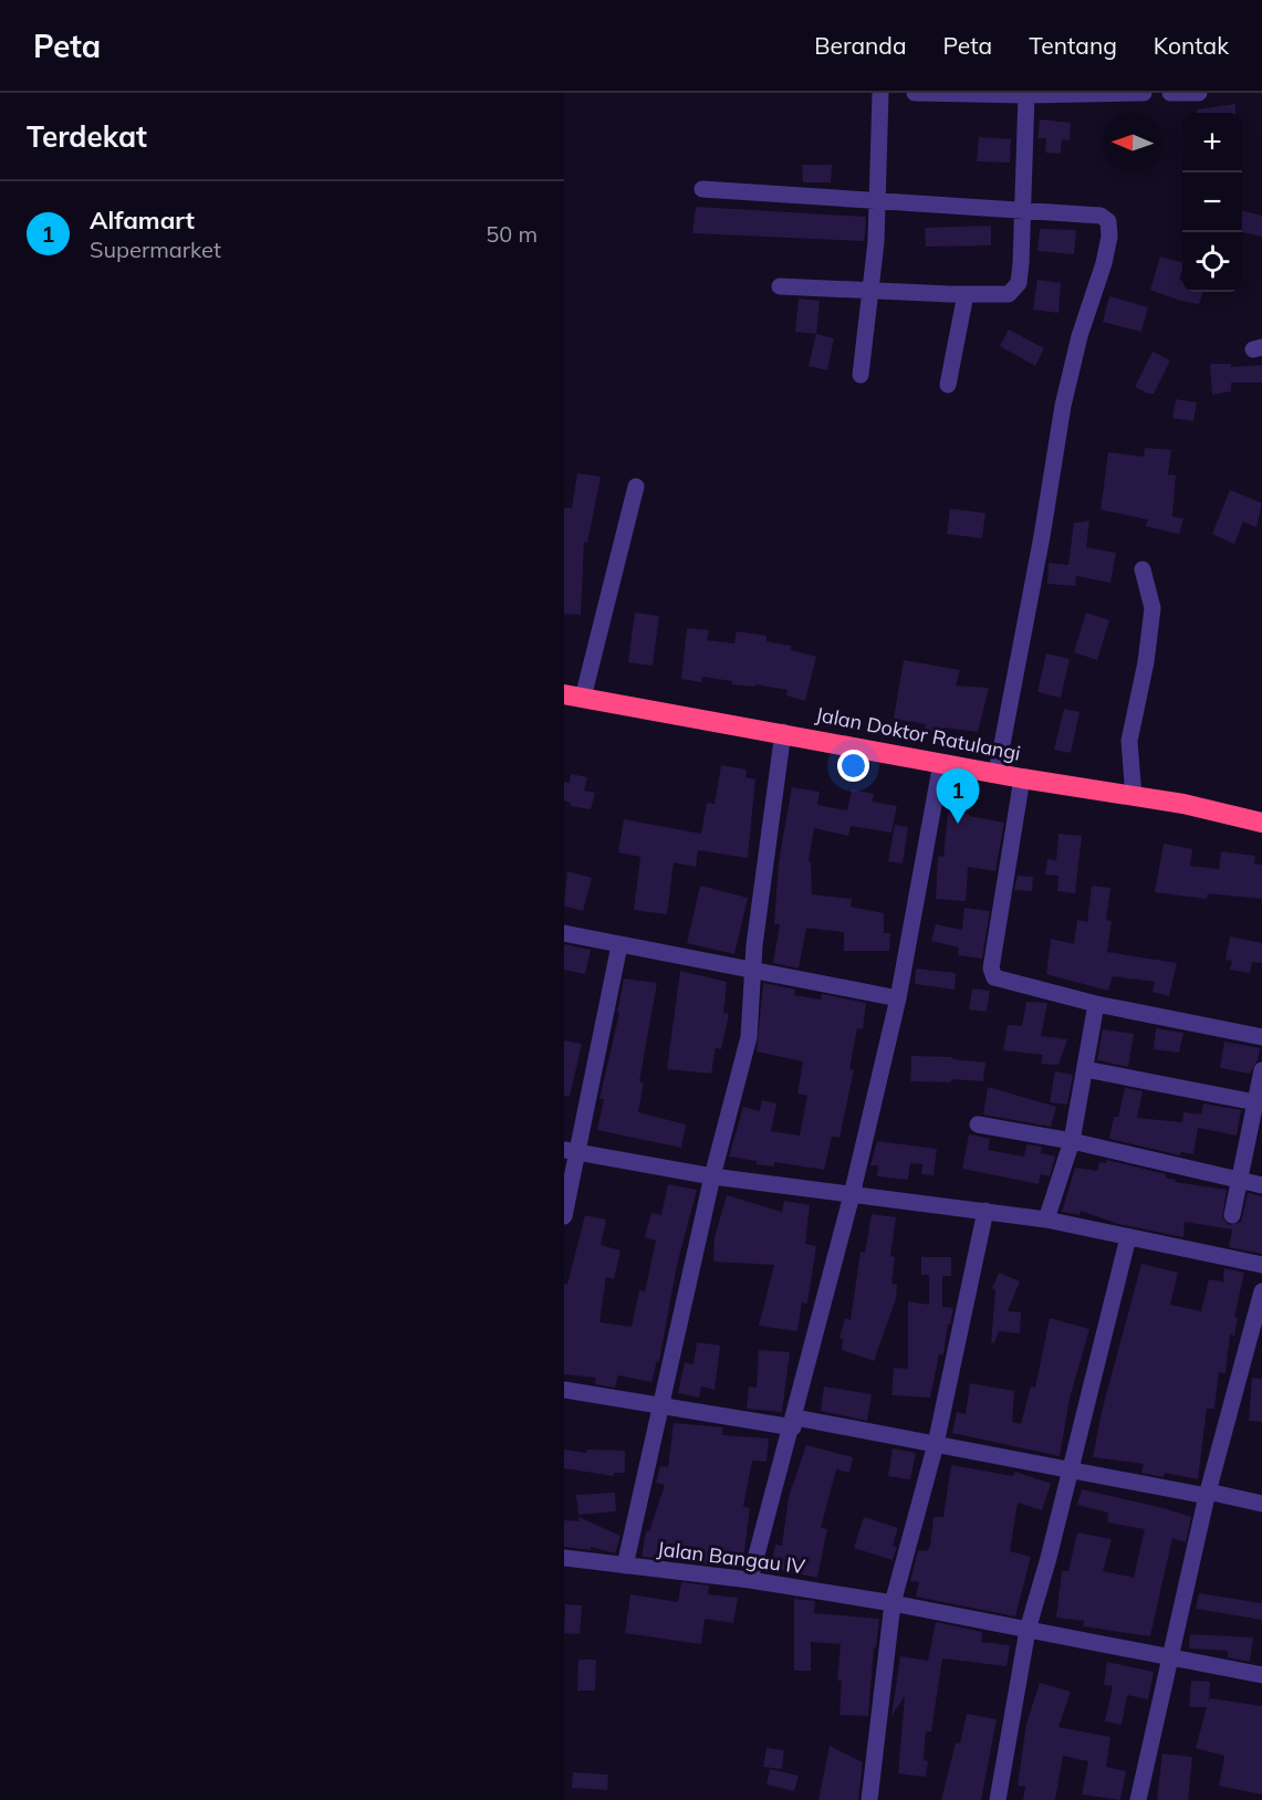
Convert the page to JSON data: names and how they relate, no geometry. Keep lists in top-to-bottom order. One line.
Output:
{"streets":{"highway":["Jalan Doktor Ratulangi"],"street":["Jalan Bangau IV"]},"north":"left","page":{"header":"Peta","nav":["Beranda","Peta","Tentang","Kontak"],"heading":"Terdekat","map_buttons":["+","−"],"list":[{"mark":"1","name":"Alfamart","note":"Supermarket","value":"50 m"}],"pins":"1"}}
